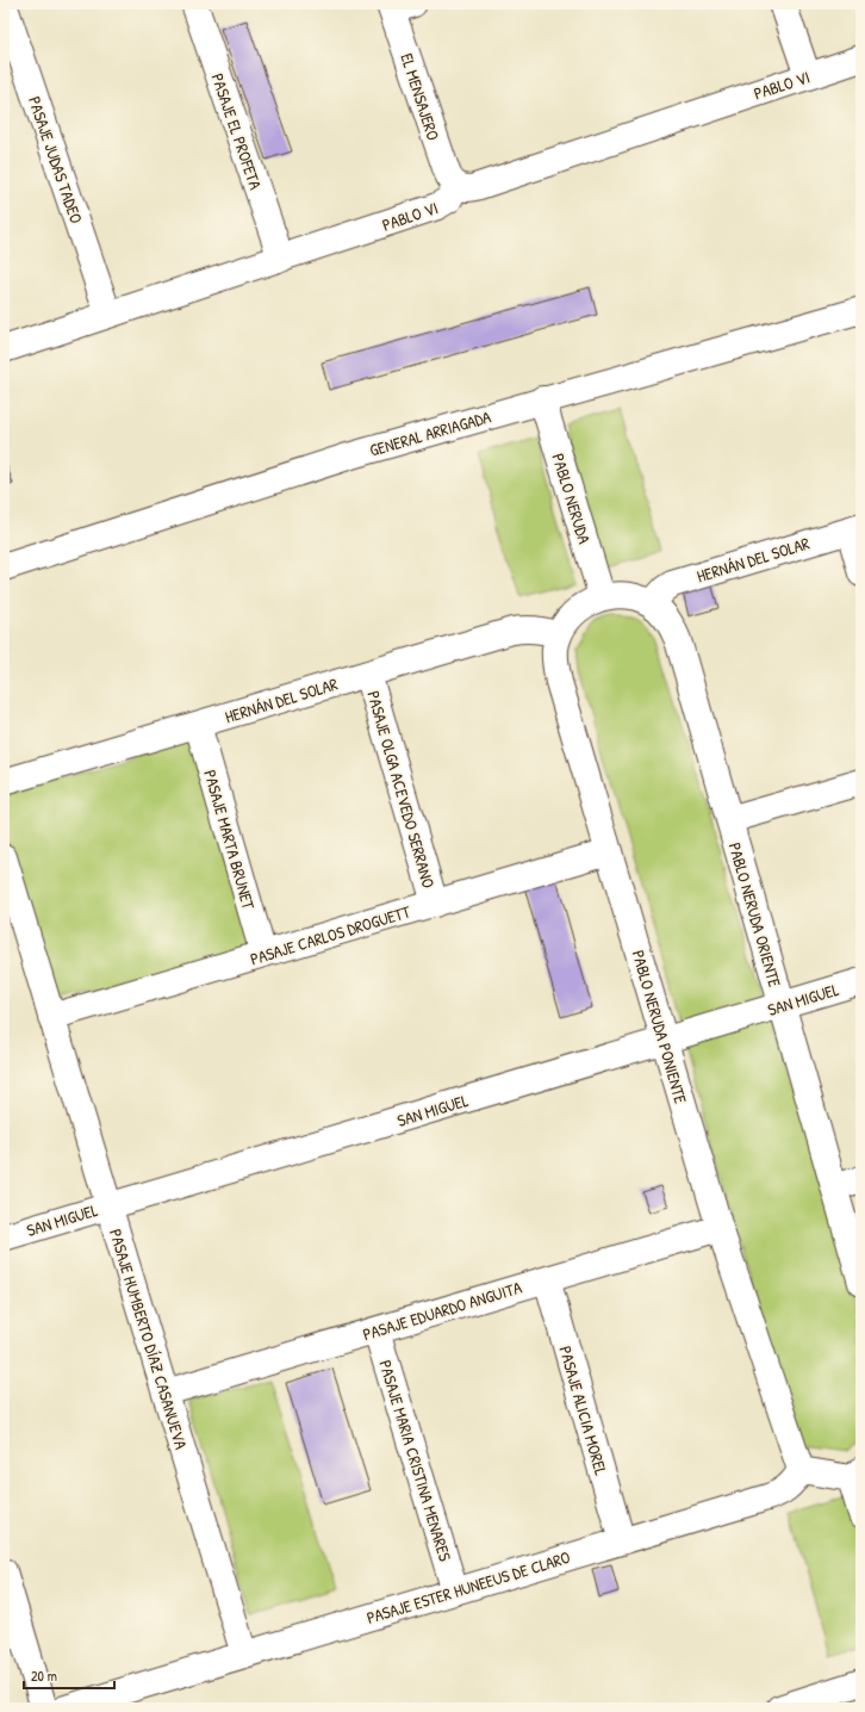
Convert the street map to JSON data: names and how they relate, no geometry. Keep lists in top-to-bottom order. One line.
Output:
{"streets":{"street":["PABLO VI","EL MENSAJERO","PASAJE EL PROFETA","PASAJE JUDAS TADEO","GENERAL ARRIAGADA","PABLO NERUDA","HERNÁN DEL SOLAR","PASAJE OLGA ACEVEDO SERRANO","PASAJE MARTA BRUNET","PABLO NERUDA ORIENTE","PASAJE CARLOS DROGUETT","SAN MIGUEL","PABLO NERUDA PONIENTE","PASAJE EDUARDO ANGUITA","PASAJE HUMBERTO DÍAZ CASANUEVA","PASAJE ALICIA MOREL","PASAJE MARIA CRISTINA MENARES","PASAJE ESTER HUNEEUS DE CLARO"]},"crossings":[["PABLO VI","EL MENSAJERO"],["PABLO VI","PASAJE EL PROFETA"],["PABLO VI","PASAJE JUDAS TADEO"],["GENERAL ARRIAGADA","PABLO NERUDA"],["PABLO NERUDA","PABLO NERUDA ORIENTE"],["PABLO NERUDA","PABLO NERUDA PONIENTE"],["HERNÁN DEL SOLAR","PASAJE OLGA ACEVEDO SERRANO"],["HERNÁN DEL SOLAR","PASAJE MARTA BRUNET"],["HERNÁN DEL SOLAR","PABLO NERUDA ORIENTE"],["HERNÁN DEL SOLAR","PABLO NERUDA PONIENTE"],["PASAJE OLGA ACEVEDO SERRANO","PASAJE CARLOS DROGUETT"],["PASAJE MARTA BRUNET","PASAJE CARLOS DROGUETT"],["PABLO NERUDA ORIENTE","SAN MIGUEL"],["PABLO NERUDA ORIENTE","PABLO NERUDA PONIENTE"],["PASAJE CARLOS DROGUETT","PABLO NERUDA PONIENTE"],["PASAJE CARLOS DROGUETT","PASAJE HUMBERTO DÍAZ CASANUEVA"],["SAN MIGUEL","PABLO NERUDA PONIENTE"],["SAN MIGUEL","PASAJE HUMBERTO DÍAZ CASANUEVA"],["PABLO NERUDA PONIENTE","PASAJE EDUARDO ANGUITA"],["PABLO NERUDA PONIENTE","PASAJE ESTER HUNEEUS DE CLARO"],["PASAJE EDUARDO ANGUITA","PASAJE HUMBERTO DÍAZ CASANUEVA"],["PASAJE EDUARDO ANGUITA","PASAJE ALICIA MOREL"],["PASAJE EDUARDO ANGUITA","PASAJE MARIA CRISTINA MENARES"],["PASAJE HUMBERTO DÍAZ CASANUEVA","PASAJE ESTER HUNEEUS DE CLARO"],["PASAJE ALICIA MOREL","PASAJE ESTER HUNEEUS DE CLARO"],["PASAJE MARIA CRISTINA MENARES","PASAJE ESTER HUNEEUS DE CLARO"]],"scale_bar":"20 m"}
